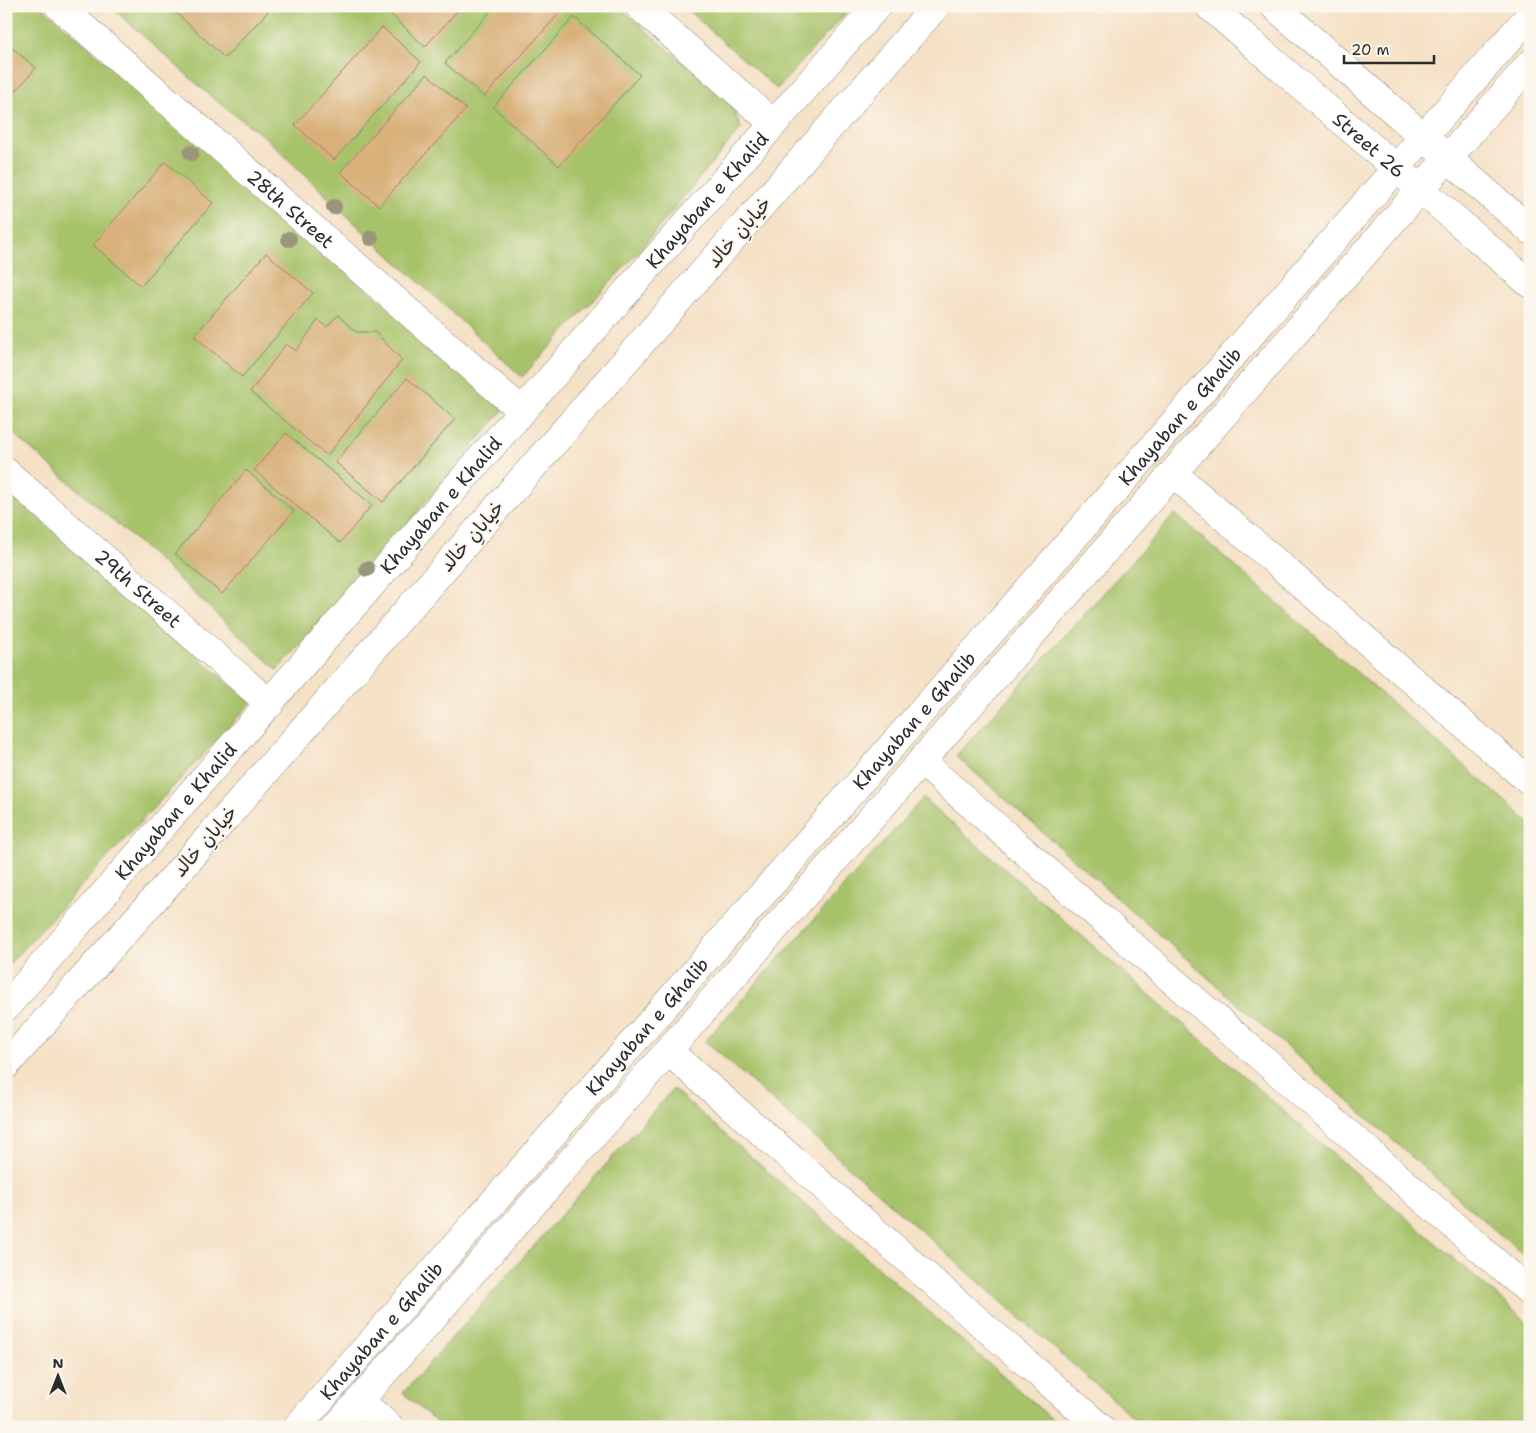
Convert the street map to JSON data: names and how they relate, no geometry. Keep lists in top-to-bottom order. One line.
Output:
{"streets":{"street":["Street 26","Khayaban e Khalid","28th Street","خیابانِ خالد","Khayaban e Ghalib","29th Street"]},"crossings":[["Street 26","Khayaban e Ghalib"],["Khayaban e Khalid","28th Street"],["Khayaban e Khalid","29th Street"]],"scale_bar":"20 m","north":"top"}
